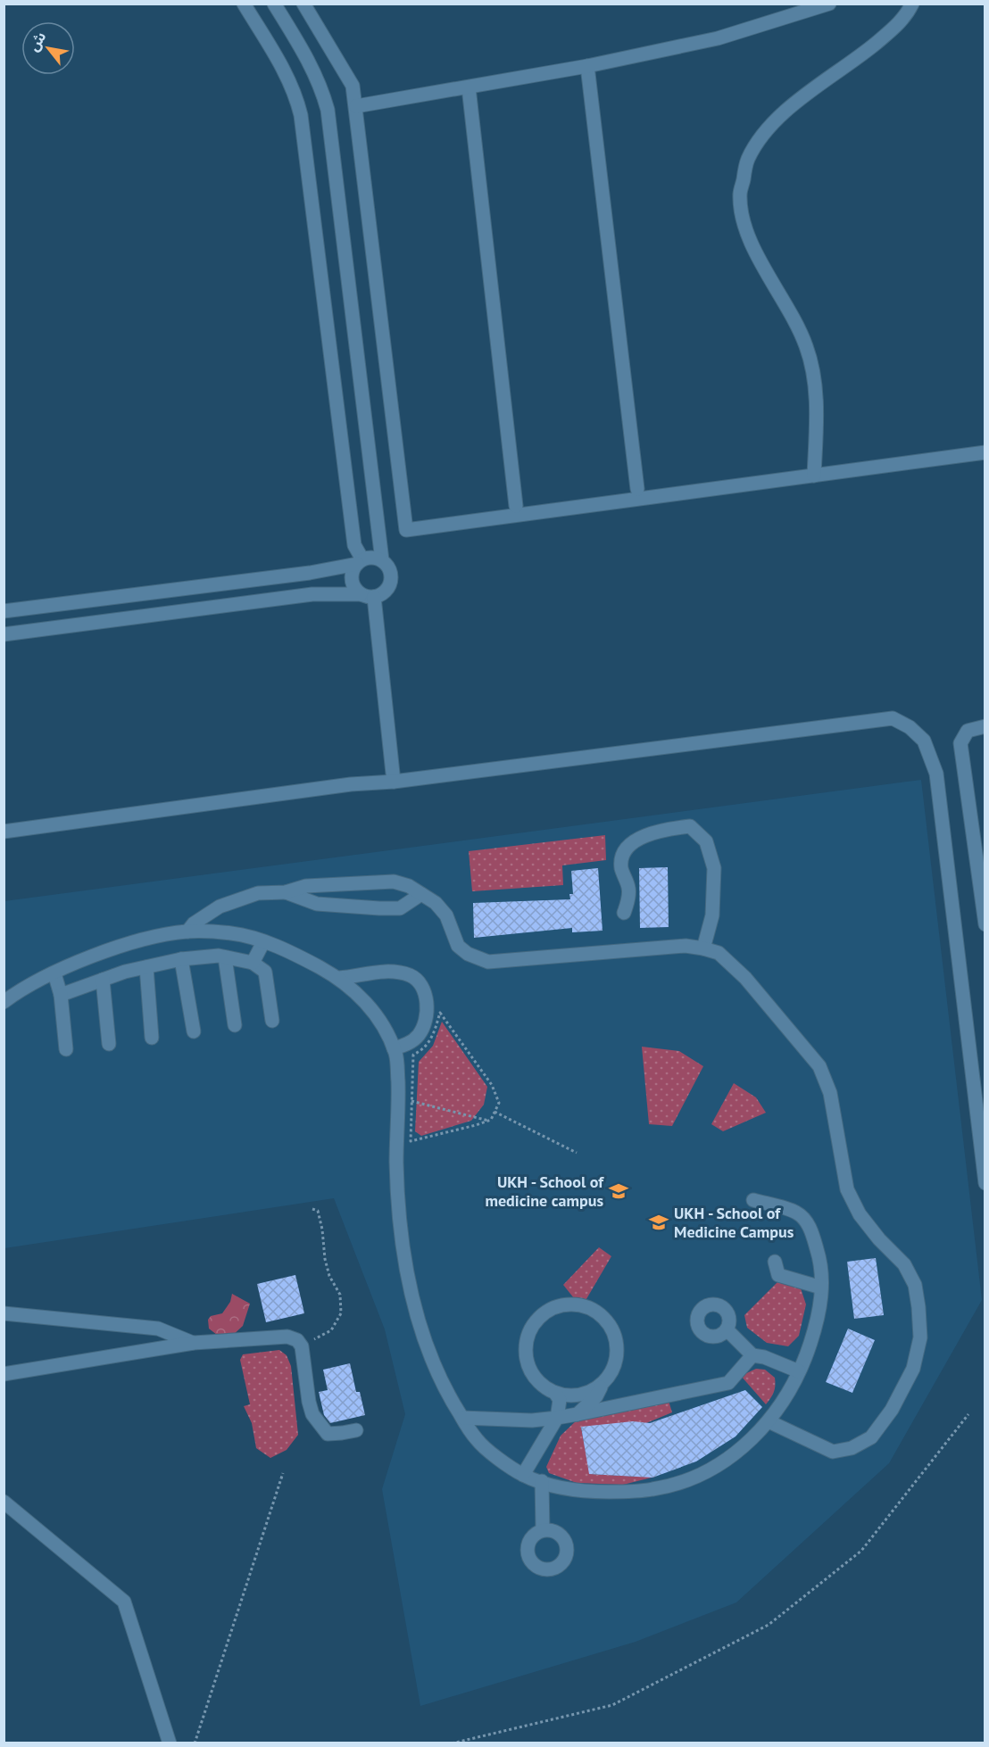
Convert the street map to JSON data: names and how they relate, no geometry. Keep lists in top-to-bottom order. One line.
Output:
{"places":{"school or university":["UKH - School of medicine campus","UKH - School of Medicine Campus"]},"north":"top left"}
